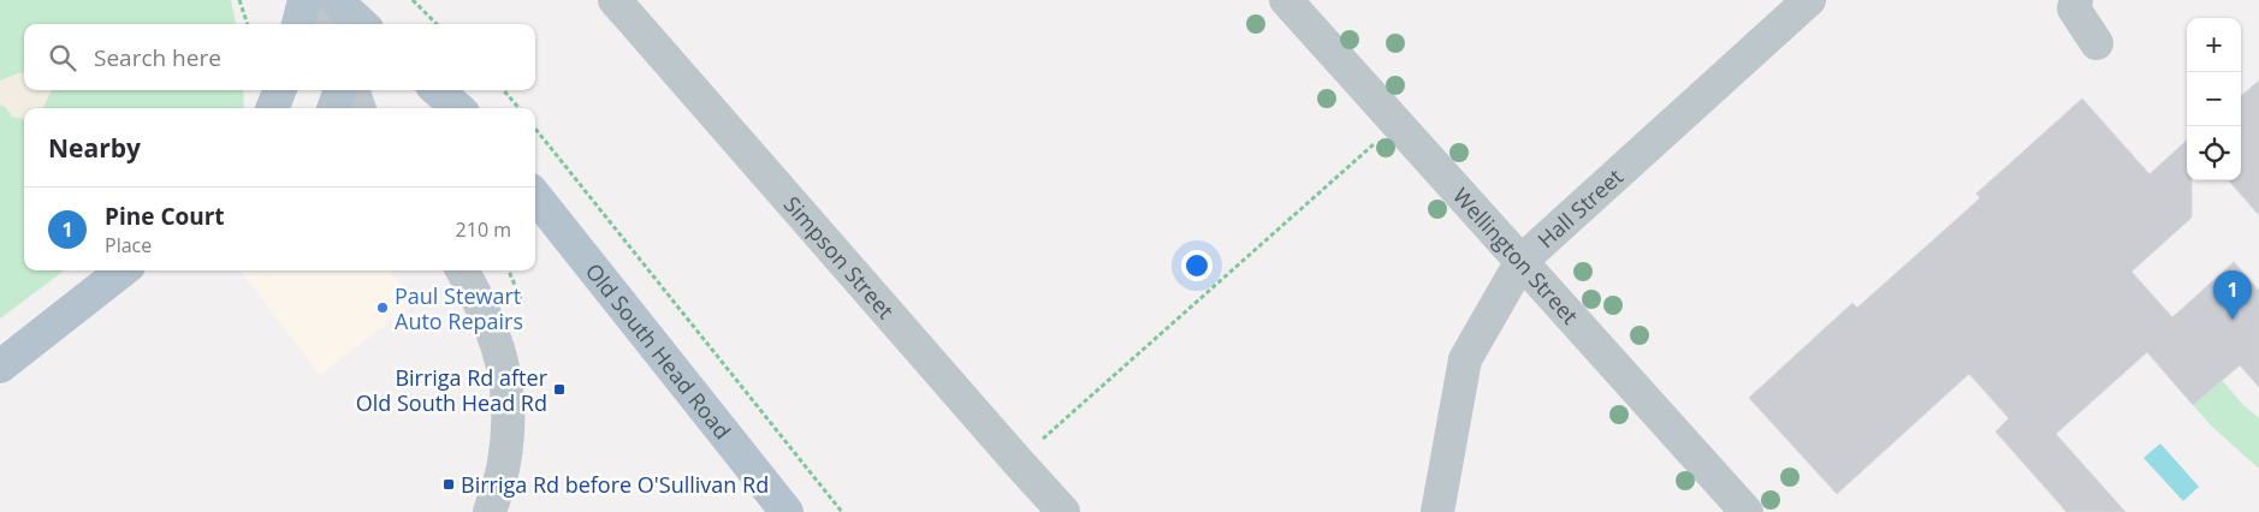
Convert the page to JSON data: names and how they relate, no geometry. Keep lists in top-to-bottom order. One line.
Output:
{"streets":{"main road":["Old South Head Road"],"street":["Hall Street","Wellington Street","Simpson Street"]},"crossings":[["Hall Street","Wellington Street"]],"places":{"other":["Paul Stewart Auto Repairs"],"transit":["Birriga Rd after Old South Head Rd","Birriga Rd before O'Sullivan Rd"]},"page":{"map_buttons":["+","−"],"search":"Search here","heading":"Nearby","list":[{"mark":"1","name":"Pine Court","note":"Place","value":"210 m"}],"pins":"1"}}
